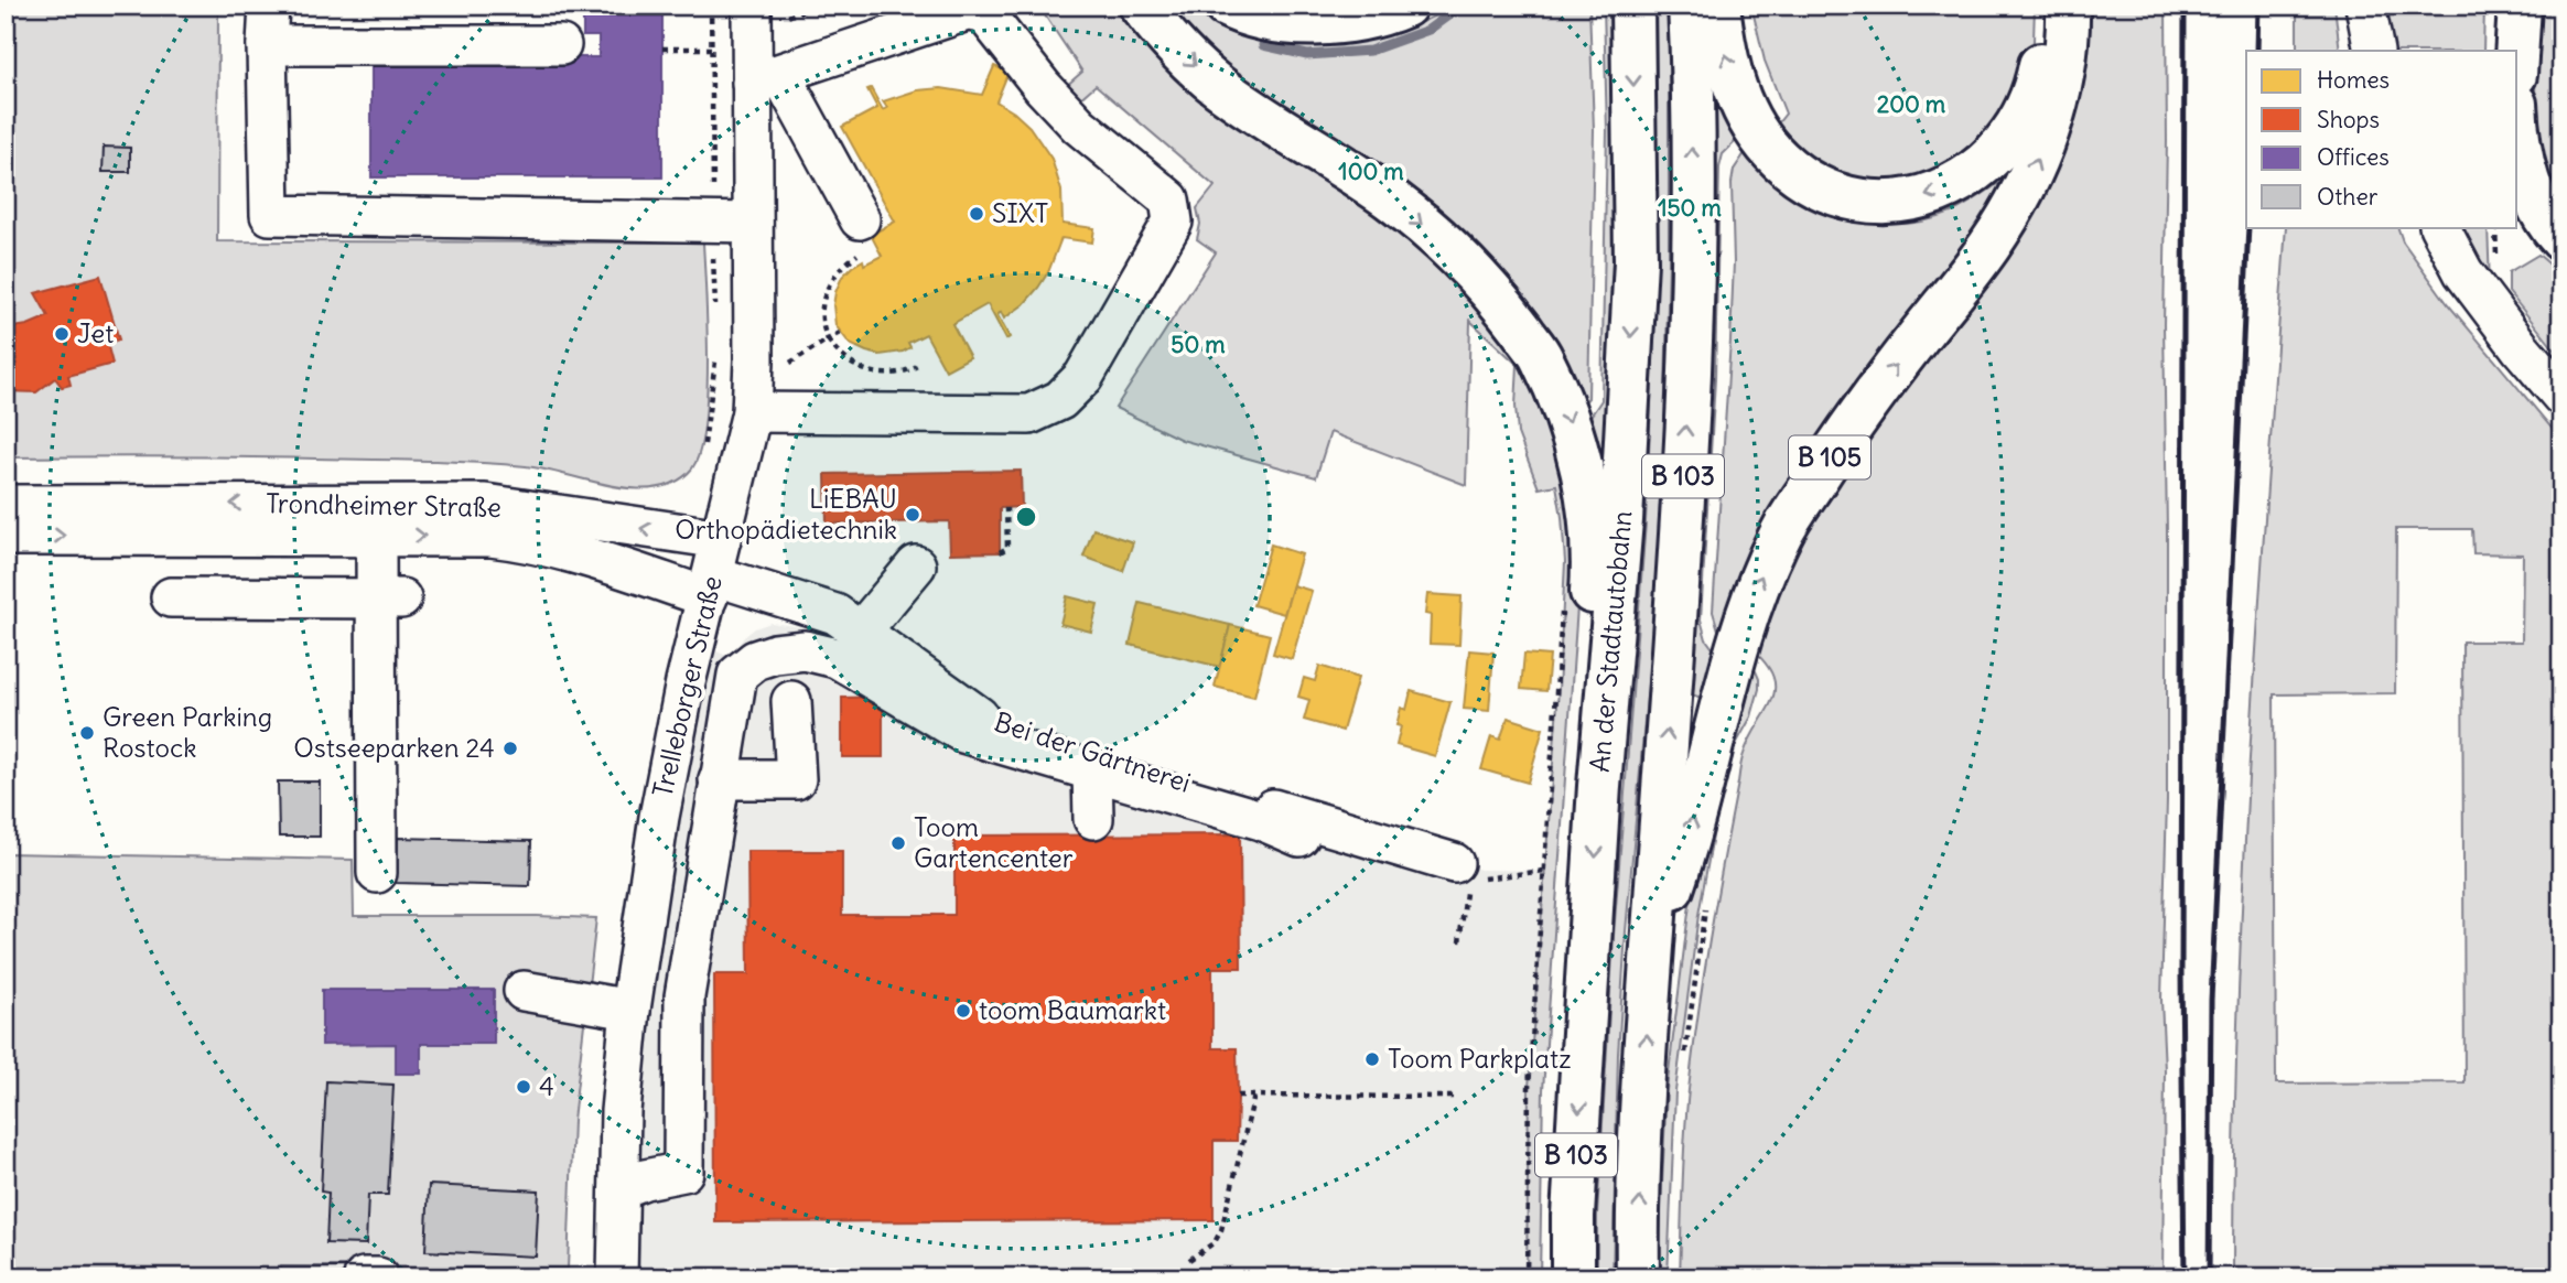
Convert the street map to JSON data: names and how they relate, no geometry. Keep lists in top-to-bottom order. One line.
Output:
{"streets":{"highway":["B 105","B 103","An der Stadtautobahn"],"street":["Trondheimer Straße","Trelleborger Straße","Bei der Gärtnerei"]},"crossings":[["B 105","B 103"],["Trondheimer Straße","Trelleborger Straße"],["Trondheimer Straße","Bei der Gärtnerei"],["Trelleborger Straße","Bei der Gärtnerei"]],"places":["SIXT","Jet","LiEBAU Orthopädietechnik","Green Parking Rostock","Ostseeparken 24","Toom Gartencenter","toom Baumarkt","Toom Parkplatz","4"],"legend":["Homes","Shops","Offices","Other"],"rings":["200 m","100 m","150 m","50 m"]}
